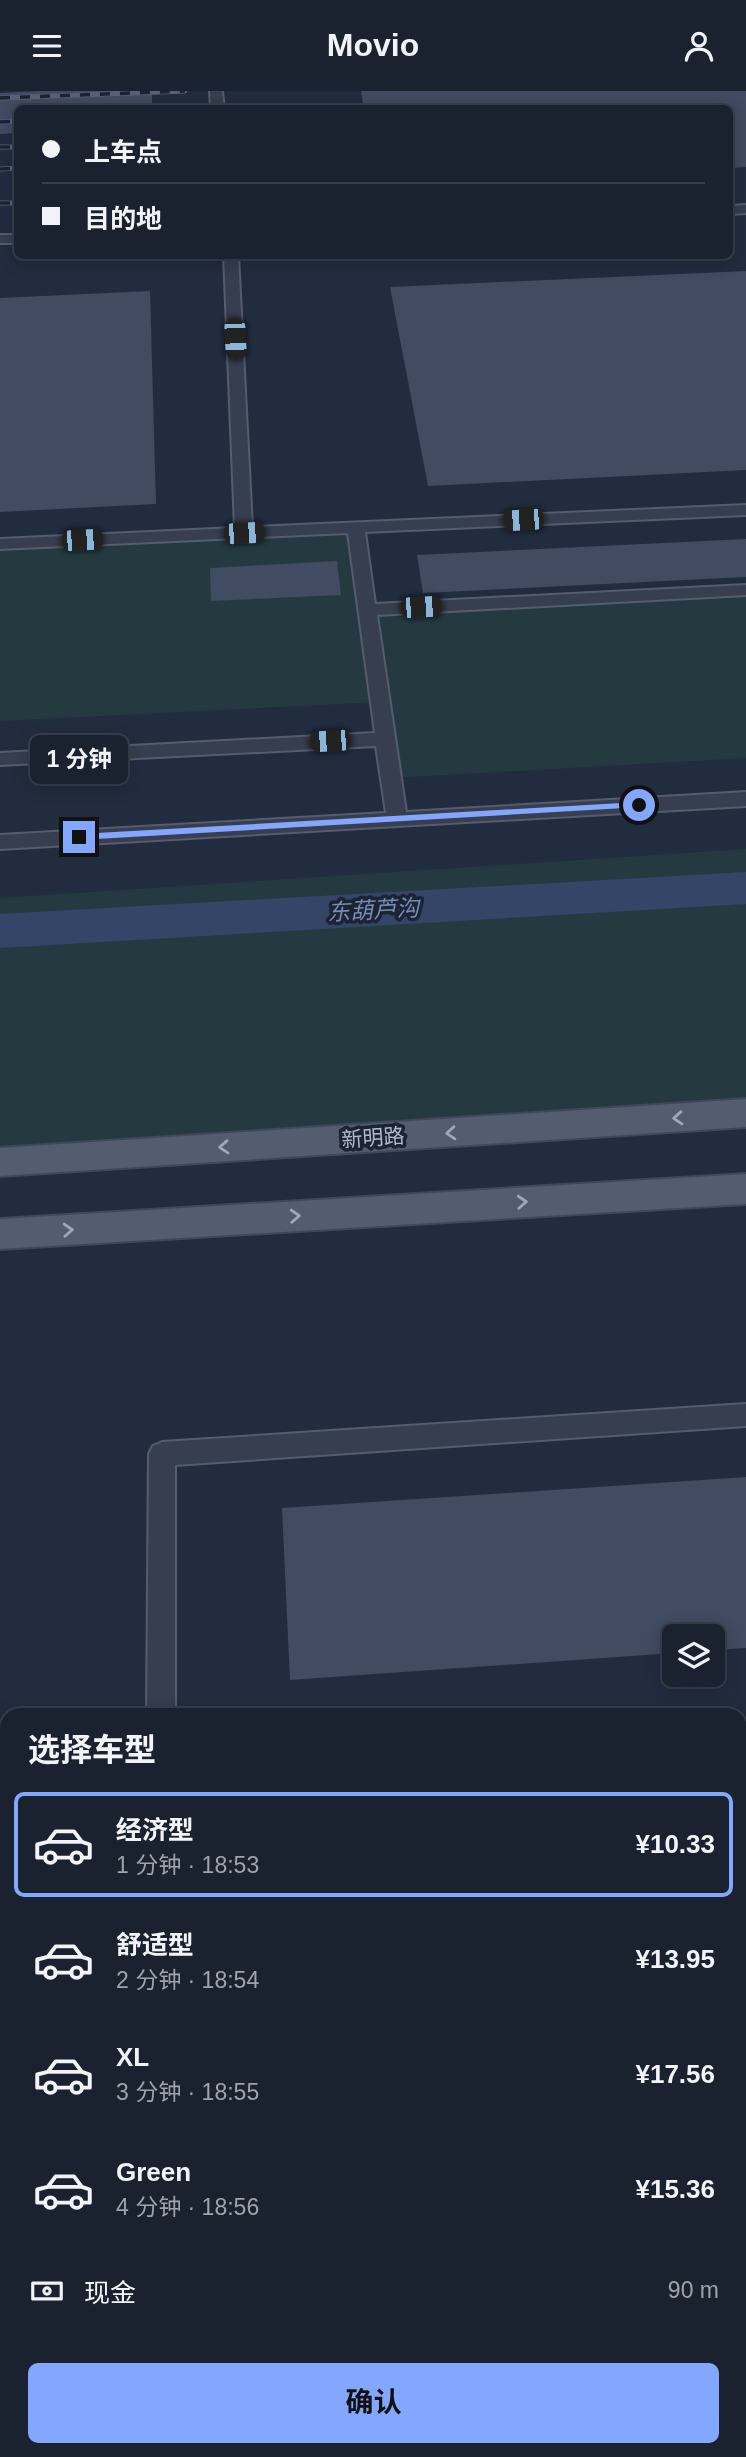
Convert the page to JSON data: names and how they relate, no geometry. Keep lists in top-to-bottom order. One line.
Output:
{"streets":{"main road":["新明路"]},"water":["东葫芦沟"],"page":{"header":"Movio","banner":["上车点","目的地"],"bubble":"1 分钟","heading":"选择车型","list":[{"name":"经济型","note":"1 分钟 · 18:53","value":"¥10.33"},{"name":"舒适型","note":"2 分钟 · 18:54","value":"¥13.95"},{"name":"XL","note":"3 分钟 · 18:55","value":"¥17.56"},{"name":"Green","note":"4 分钟 · 18:56","value":"¥15.36"}],"pay":["现金","90 m"],"buttons":"确认"}}
